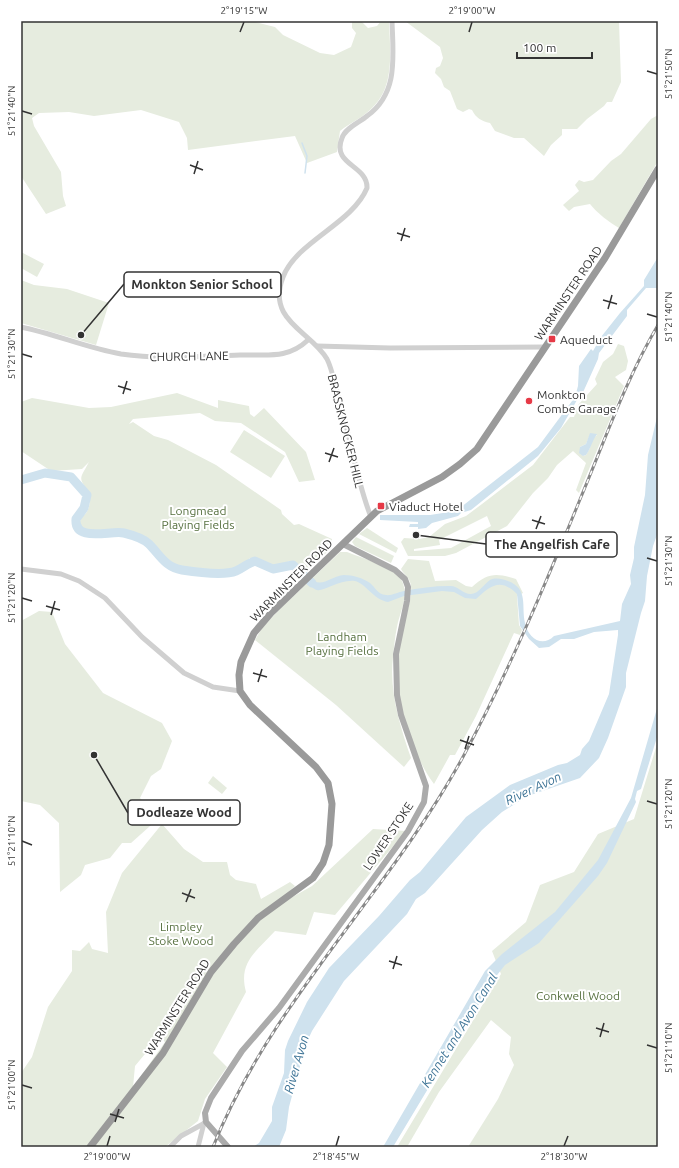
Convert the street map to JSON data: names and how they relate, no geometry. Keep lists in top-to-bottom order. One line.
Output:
{"streets":{"highway":["WARMINSTER ROAD"],"main road":["LOWER STOKE"],"street":["CHURCH LANE","BRASSKNOCKER HILL"]},"crossings":[["WARMINSTER ROAD","BRASSKNOCKER HILL"],["WARMINSTER ROAD","LOWER STOKE"],["CHURCH LANE","BRASSKNOCKER HILL"]],"water":["River Avon","Kennet and Avon Canal"],"parks":["Longmead Playing Fields","Landham Playing Fields","Limpley Stoke Wood","Conkwell Wood"],"places":{"other":["Monkton Senior School","Monkton Combe Garage","The Angelfish Cafe","Dodleaze Wood"],"transit":["Aqueduct","Viaduct Hotel"]},"scale_bar":"100 m","coordinates":["2°19'15\"W","2°19'00\"W","51°21'50\"N","51°21'40\"N","51°21'30\"N","51°21'20\"N","51°21'10\"N","51°21'00\"N","2°18'45\"W","2°18'30\"W"]}
